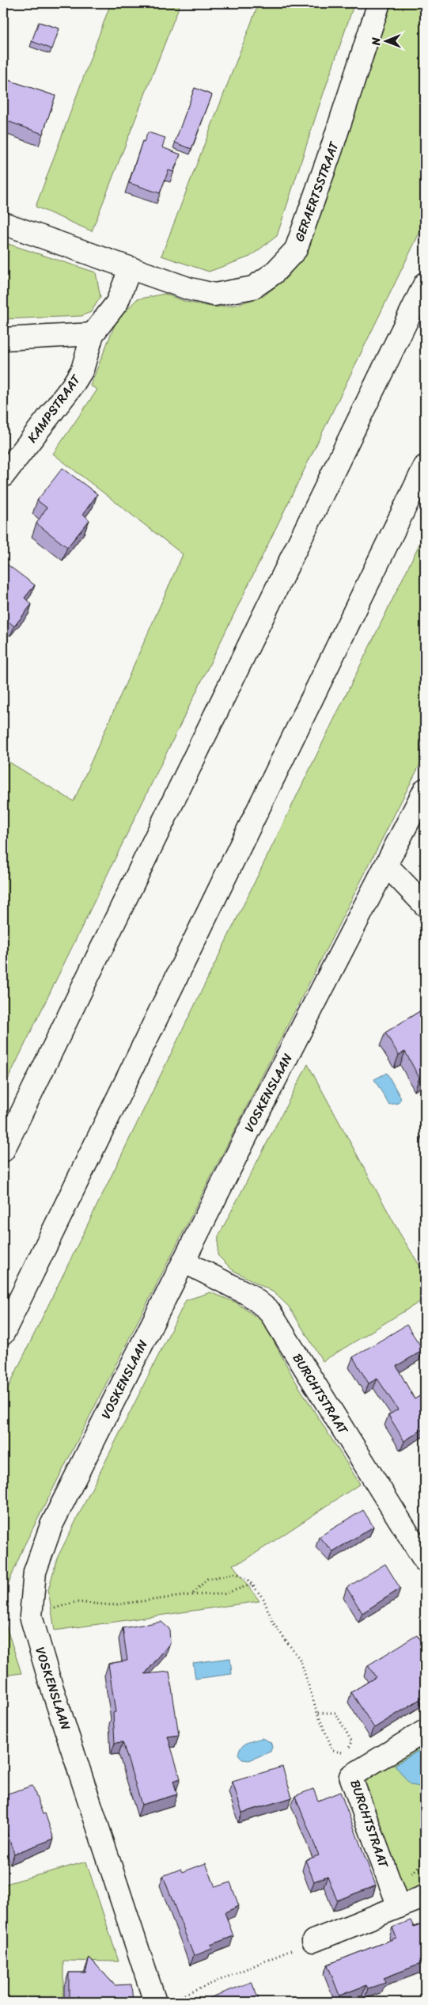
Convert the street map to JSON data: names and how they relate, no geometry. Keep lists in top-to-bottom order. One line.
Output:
{"streets":{"main road":["GERAERTSSTRAAT","KAMPSTRAAT","VOSKENSLAAN","BURCHTSTRAAT"]},"crossings":[["VOSKENSLAAN","BURCHTSTRAAT"]],"north":"left"}
